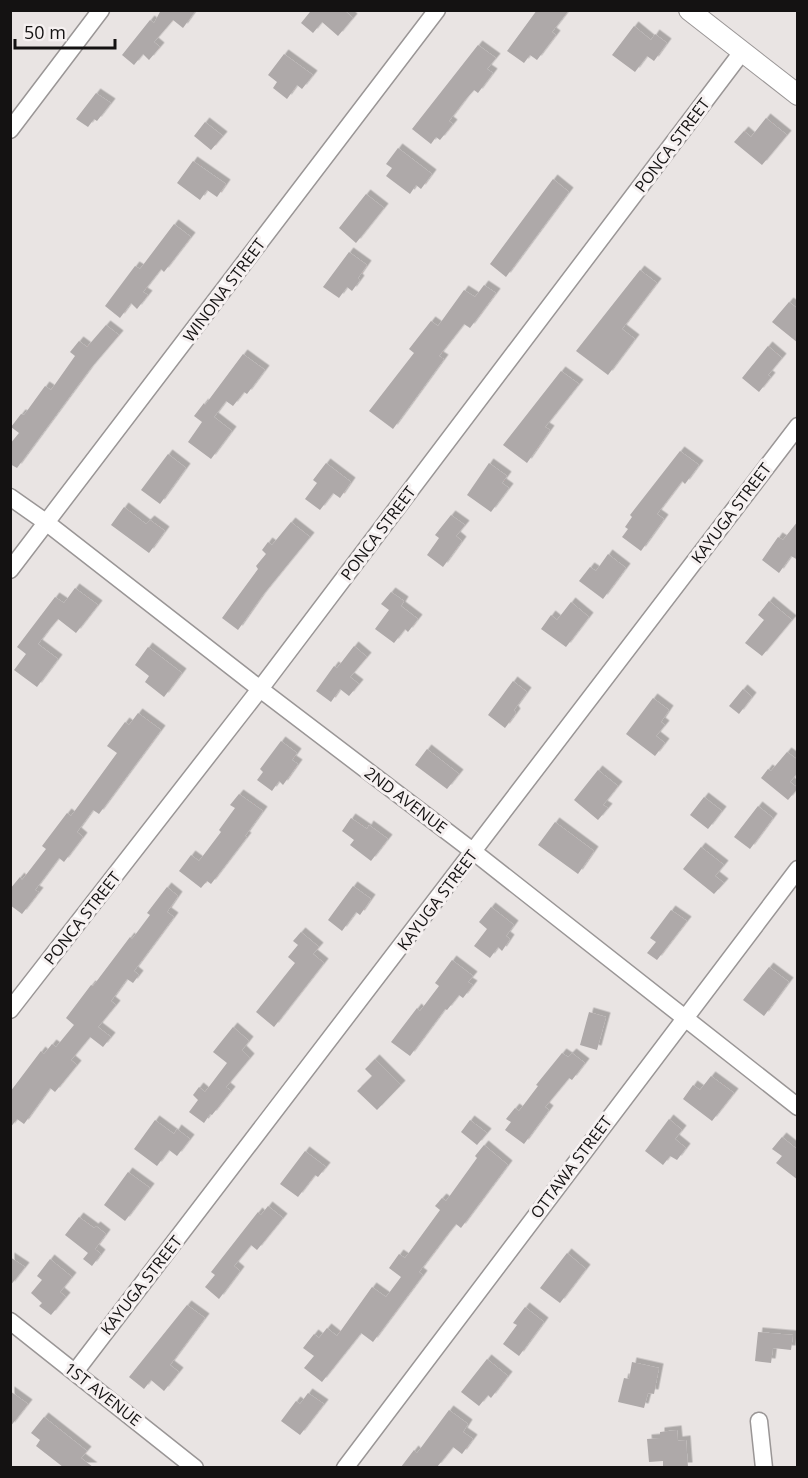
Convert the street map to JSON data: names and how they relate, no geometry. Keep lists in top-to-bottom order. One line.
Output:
{"streets":{"street":["PONCA STREET","WINONA STREET","KAYUGA STREET","2ND AVENUE","OTTAWA STREET","1ST AVENUE"]},"crossings":[["PONCA STREET","2ND AVENUE"],["WINONA STREET","2ND AVENUE"],["KAYUGA STREET","2ND AVENUE"],["KAYUGA STREET","1ST AVENUE"],["2ND AVENUE","OTTAWA STREET"]],"scale_bar":"50 m"}
